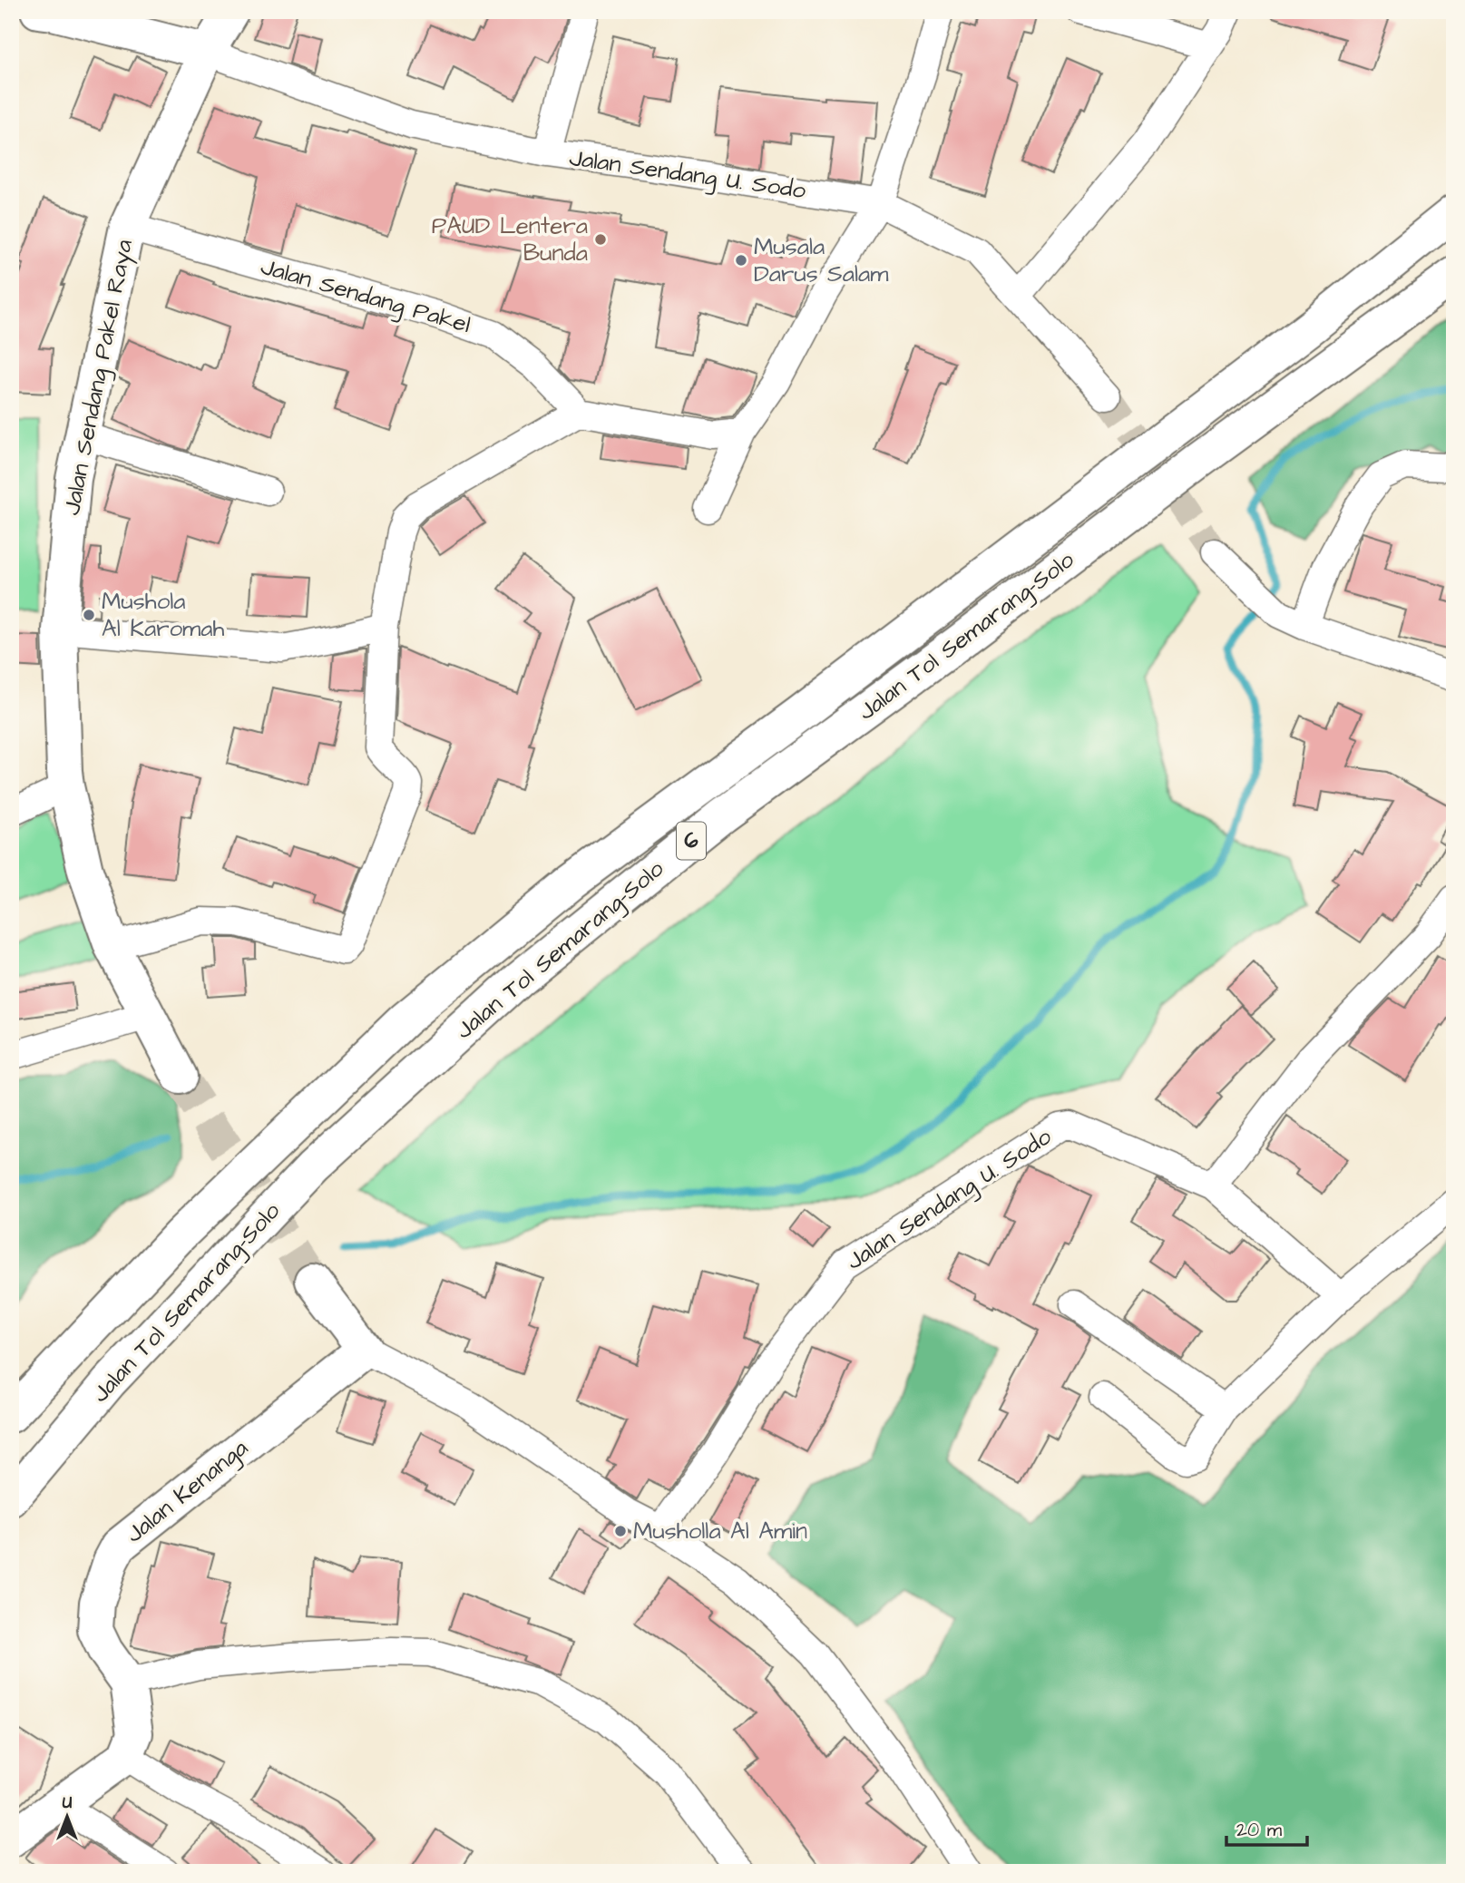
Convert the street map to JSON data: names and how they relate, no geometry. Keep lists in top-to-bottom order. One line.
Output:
{"streets":{"main road":["Jalan Sendang Pakel Raya","Jalan Tol Semarang–Solo","6","Jalan Kenanga"],"street":["Jalan Sendang U. Sodo","Jalan Sendang Pakel"]},"crossings":[["Jalan Sendang U. Sodo","Jalan Sendang Pakel Raya"],["Jalan Sendang Pakel","Jalan Sendang Pakel Raya"]],"places":["PAUD Lentera Bunda","Musala Darus Salam","Mushola Al Karomah","Musholla Al Amin"],"scale_bar":"20 m","north":"top"}
